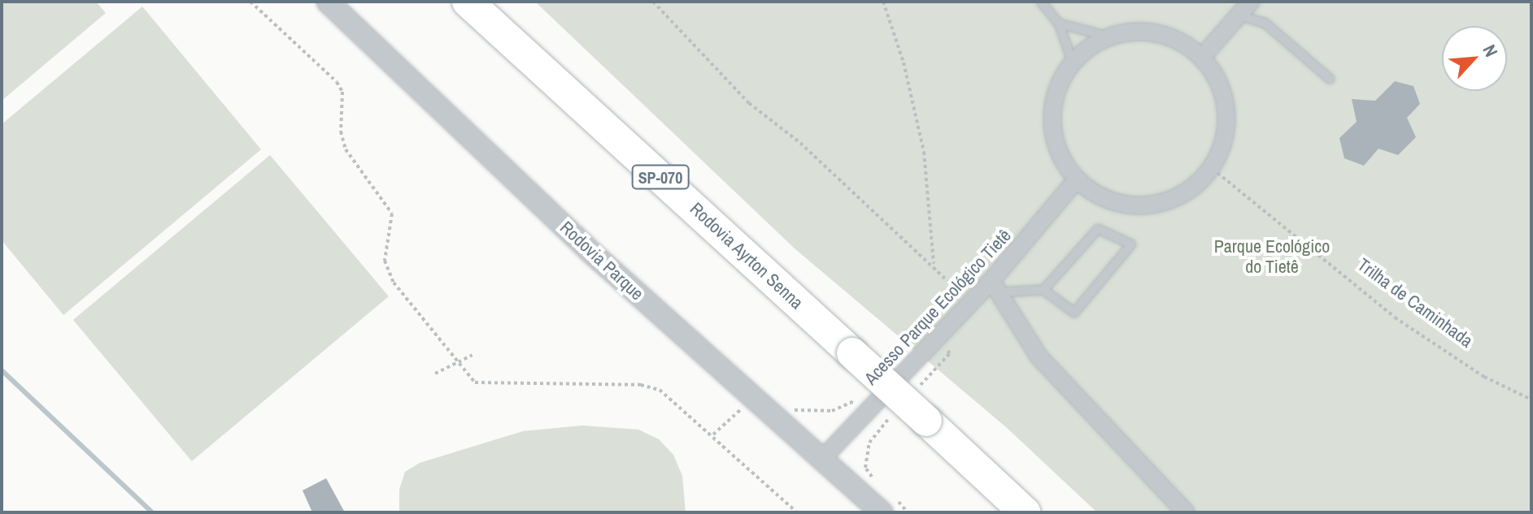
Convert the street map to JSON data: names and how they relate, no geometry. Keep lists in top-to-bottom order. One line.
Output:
{"streets":{"highway":["SP-070","Rodovia Ayrton Senna"],"street":["Rodovia Parque","Acesso Parque Ecológico Tietê"],"path":["Trilha de Caminhada"]},"crossings":[["Rodovia Parque","Acesso Parque Ecológico Tietê"],["Trilha de Caminhada","Acesso Parque Ecológico Tietê"]],"parks":["Parque Ecológico do Tietê"],"north":"top right"}
